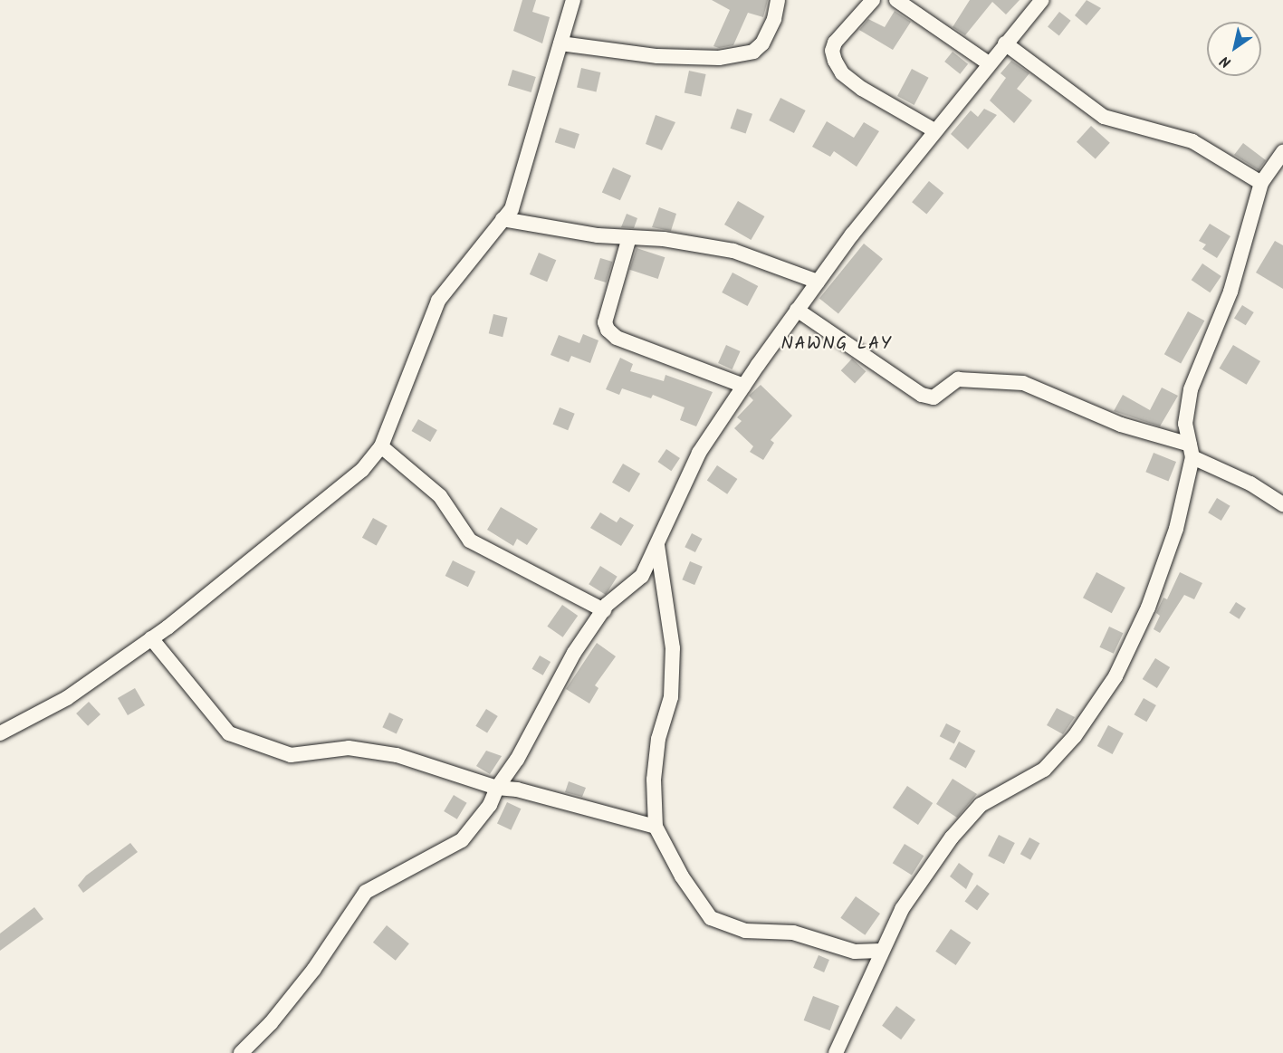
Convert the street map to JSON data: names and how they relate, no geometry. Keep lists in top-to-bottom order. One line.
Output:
{"districts":["NAWNG LAY"],"north":"bottom left"}
